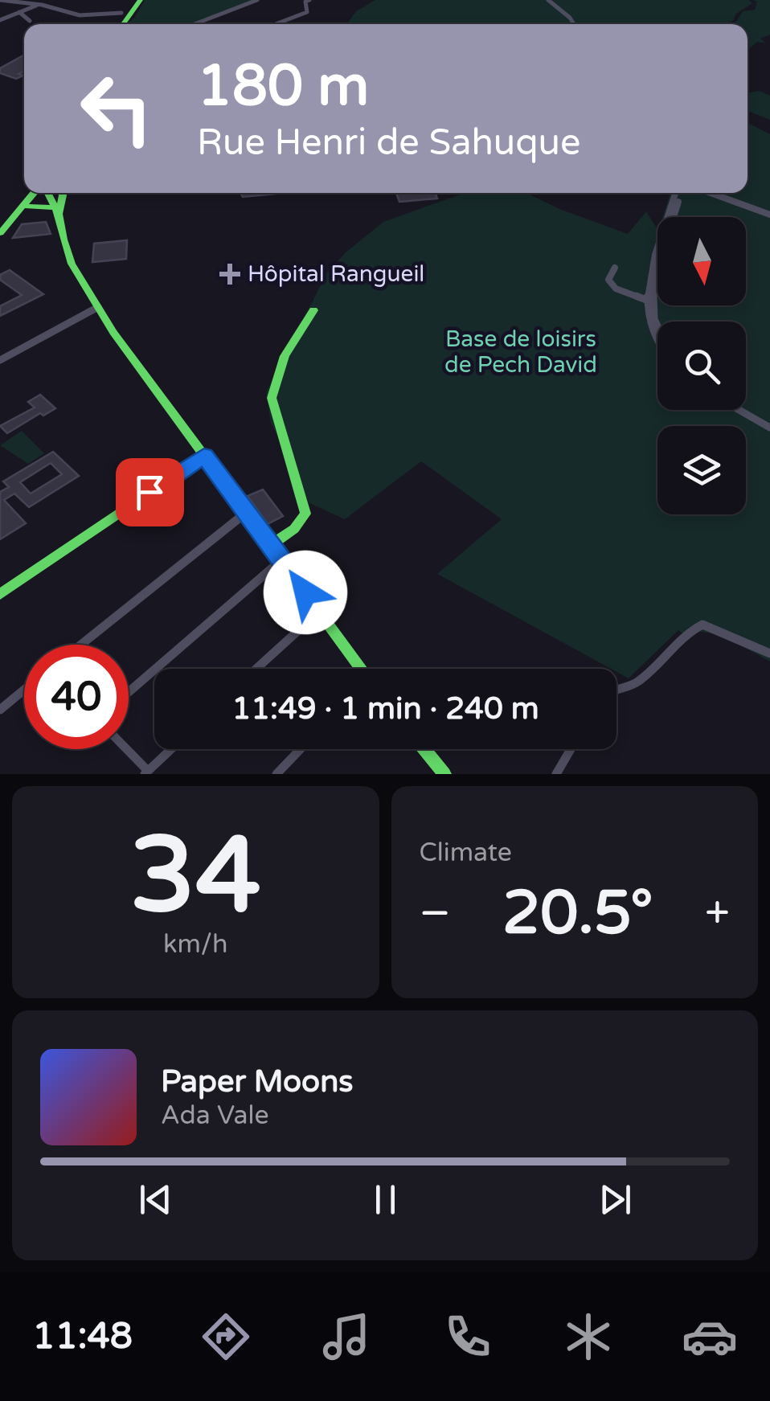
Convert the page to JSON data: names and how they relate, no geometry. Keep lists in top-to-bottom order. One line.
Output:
{"parks":["Base de loisirs de Pech David"],"places":{"health":["Hôpital Rangueil"]},"north":"bottom","page":{"turn":["180 m","Rue Henri de Sahuque"],"limit":"40","trip":"11:49 · 1 min · 240 m","tile":[["34","km/h"],"Climate"],"heat":["−","20.5°","+"],"song":["Paper Moons","Ada Vale"],"tabs":"11:48"}}
